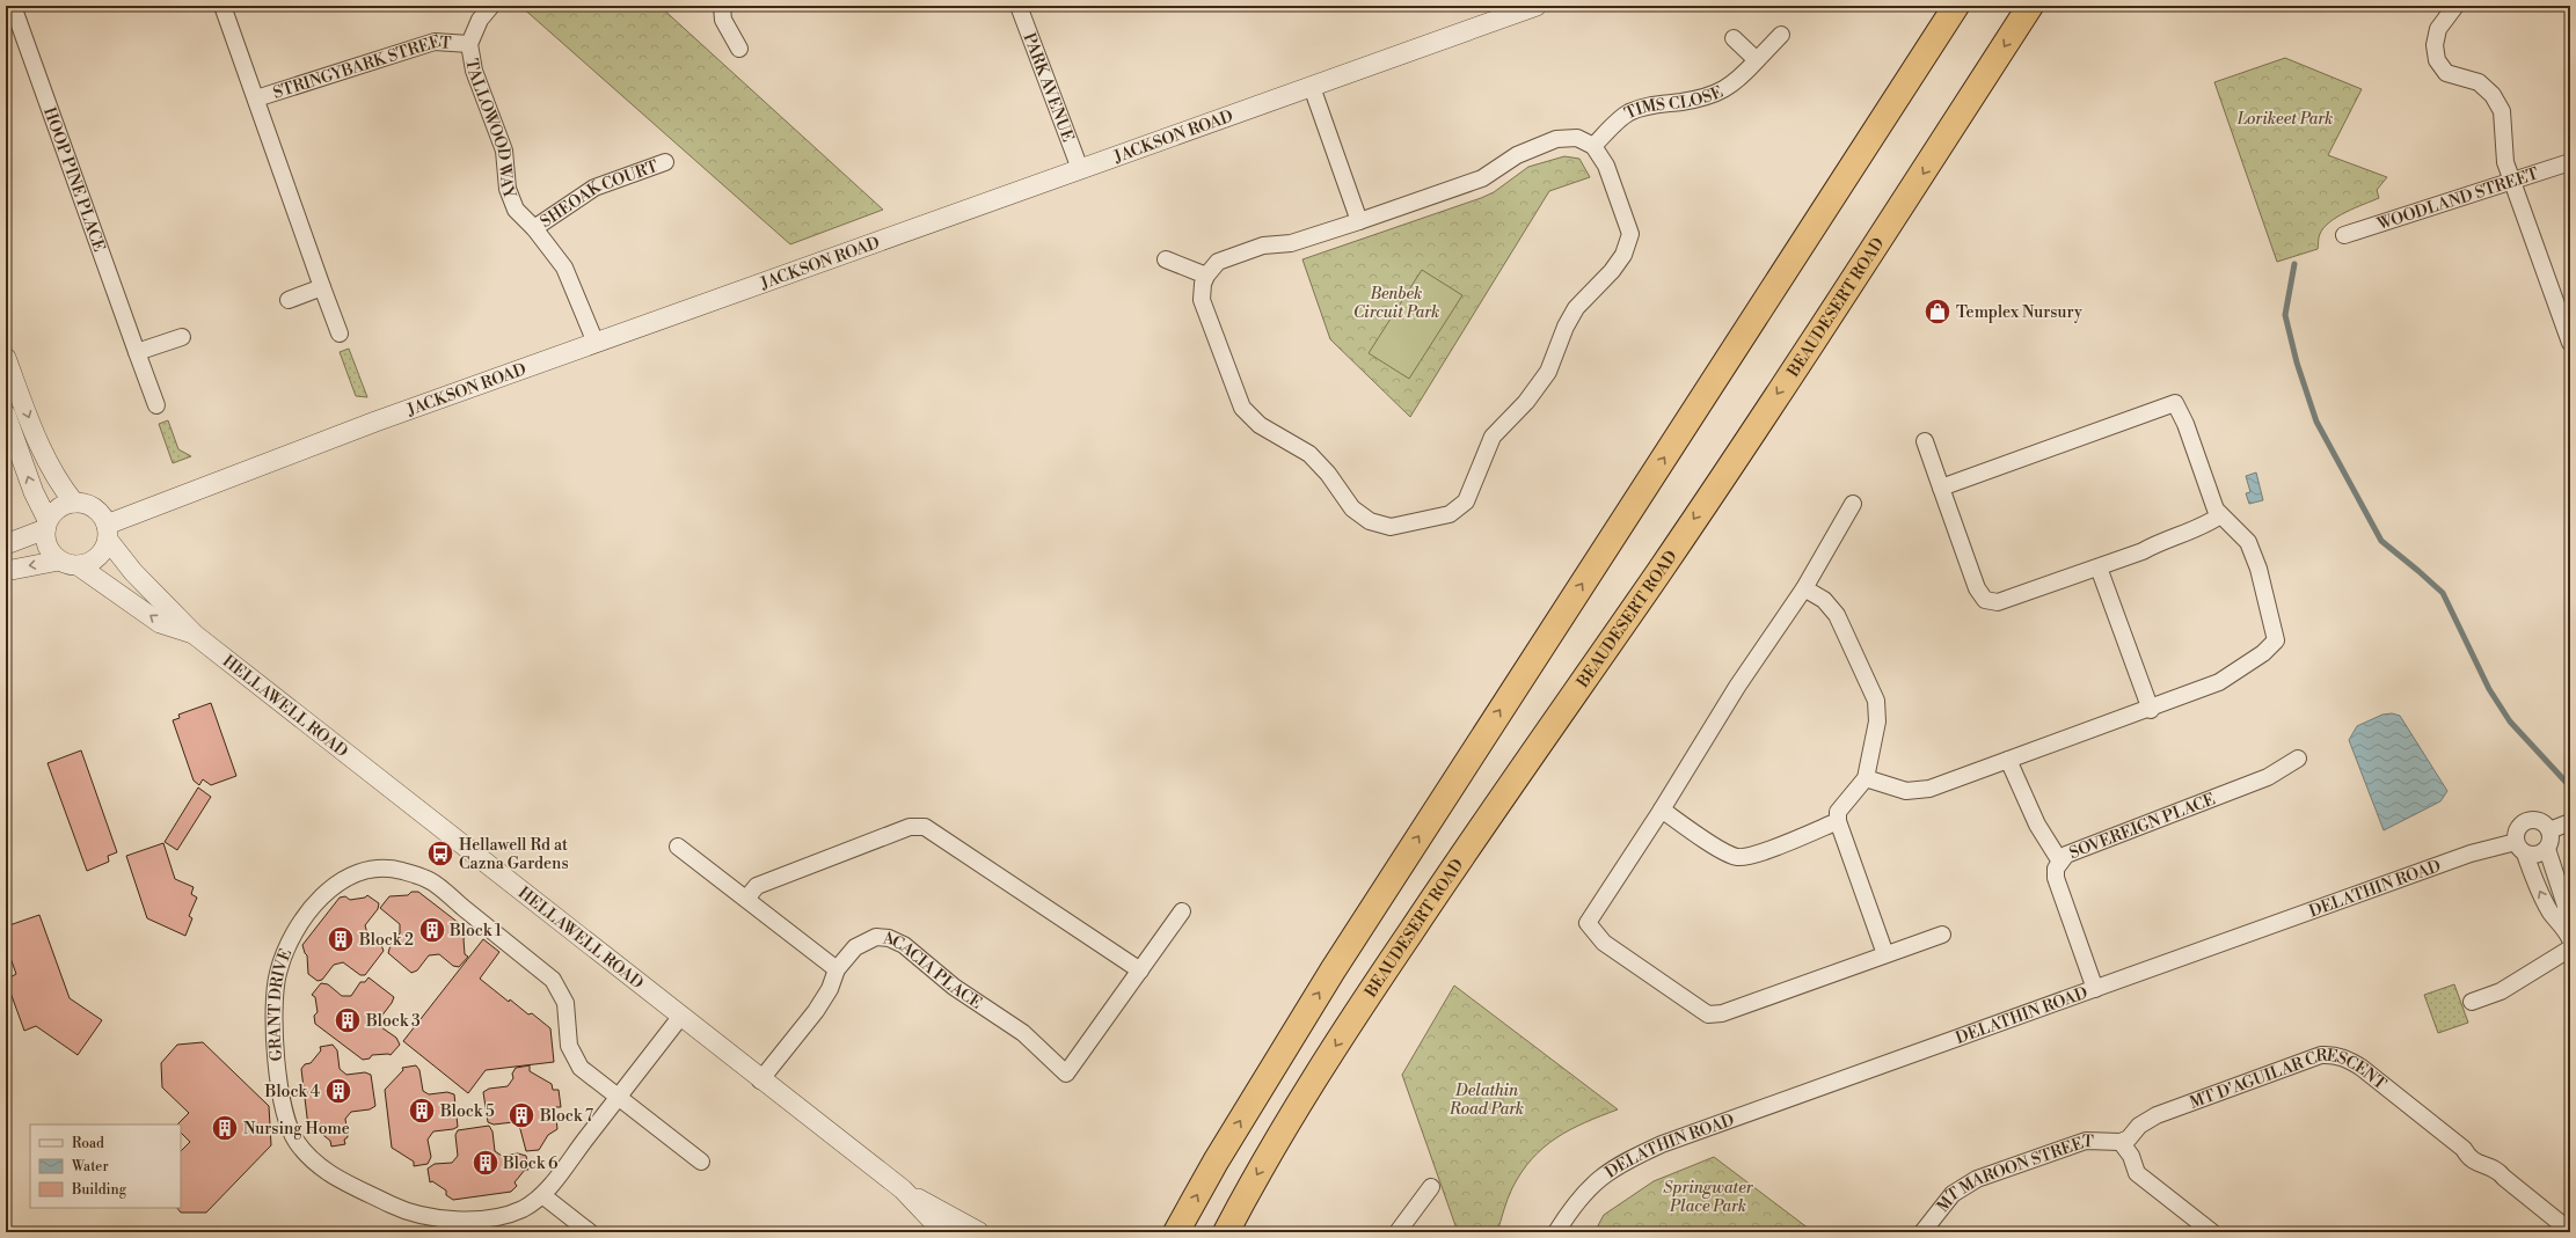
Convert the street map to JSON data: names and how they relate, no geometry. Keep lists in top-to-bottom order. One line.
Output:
{"streets":{"highway":["BEAUDESERT ROAD"],"street":["STRINGYBARK STREET","PARK AVENUE","TIMS CLOSE","TALLOWOOD WAY","JACKSON ROAD","HOOP PINE PLACE","SHEOAK COURT","WOODLAND STREET","HELLAWELL ROAD","SOVEREIGN PLACE","DELATHIN ROAD","ACACIA PLACE","GRANT DRIVE","MT D'AGUILAR CRESCENT","MT MAROON STREET"]},"crossings":[["STRINGYBARK STREET","TALLOWOOD WAY"],["PARK AVENUE","JACKSON ROAD"],["TALLOWOOD WAY","JACKSON ROAD"],["TALLOWOOD WAY","SHEOAK COURT"],["JACKSON ROAD","HELLAWELL ROAD"],["HELLAWELL ROAD","ACACIA PLACE"],["HELLAWELL ROAD","GRANT DRIVE"],["SOVEREIGN PLACE","DELATHIN ROAD"],["MT D'AGUILAR CRESCENT","MT MAROON STREET"]],"parks":["Lorikeet Park","Benbek Circuit Park","Delathin Road Park","Springwater Place Park"],"places":{"shop":["Templex Nursury"],"bus stop":["Hellawell Rd at Cazna Gardens"],"building":["Block 1","Block 2","Block 3","Block 4","Block 5","Block 7","Nursing Home","Block 6"]},"legend":["Road","Water","Building"]}
